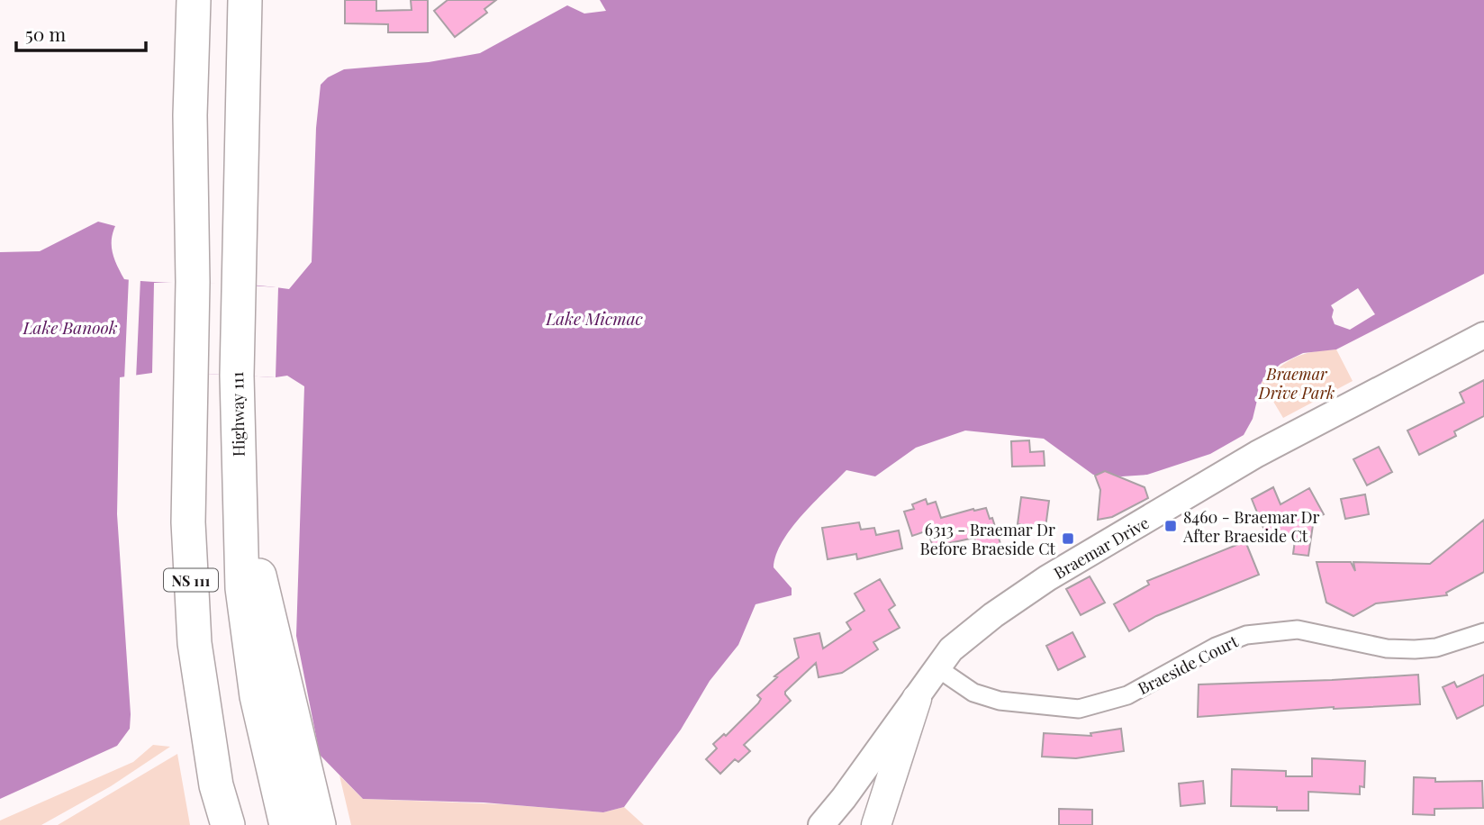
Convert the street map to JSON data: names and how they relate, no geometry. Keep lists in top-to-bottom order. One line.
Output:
{"streets":{"highway":["Highway 111","NS 111"],"main road":["Braemar Drive"],"street":["Braeside Court"]},"crossings":[["Braemar Drive","Braeside Court"]],"water":["Lake Micmac","Lake Banook"],"parks":["Braemar Drive Park"],"places":{"transit":["8460 - Braemar Dr After Braeside Ct","6313 - Braemar Dr Before Braeside Ct"]},"scale_bar":"50 m"}
